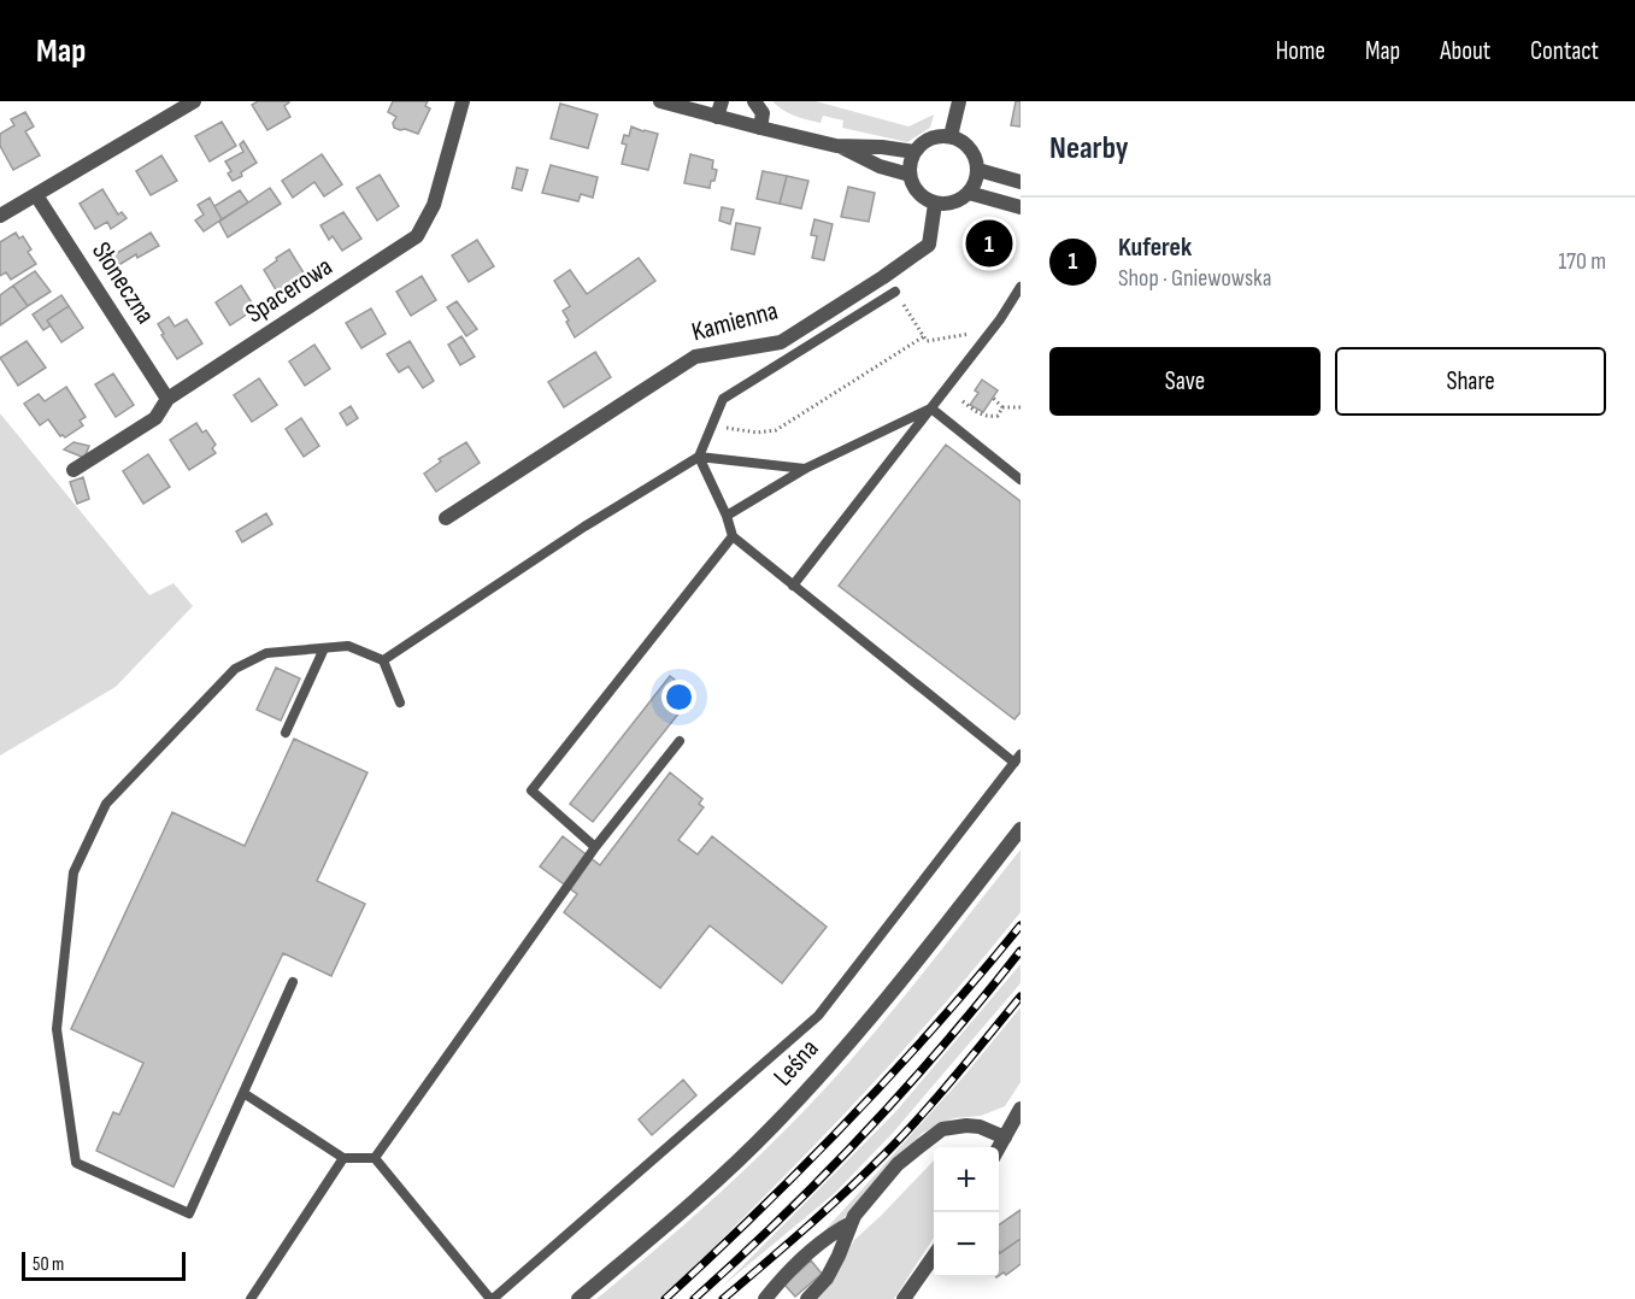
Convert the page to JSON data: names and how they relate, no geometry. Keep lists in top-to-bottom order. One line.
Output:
{"streets":{"street":["Słoneczna","Spacerowa","Kamienna","Leśna"]},"crossings":[["Słoneczna","Spacerowa"]],"scale_bar":"50 m","page":{"header":"Map","nav":["Home","Map","About","Contact"],"heading":"Nearby","list":[{"mark":"1","name":"Kuferek","note":"Shop · Gniewowska","value":"170 m"}],"pins":"1","buttons":["Save","Share"],"map_buttons":["+","−"],"scale":"50 m"}}
